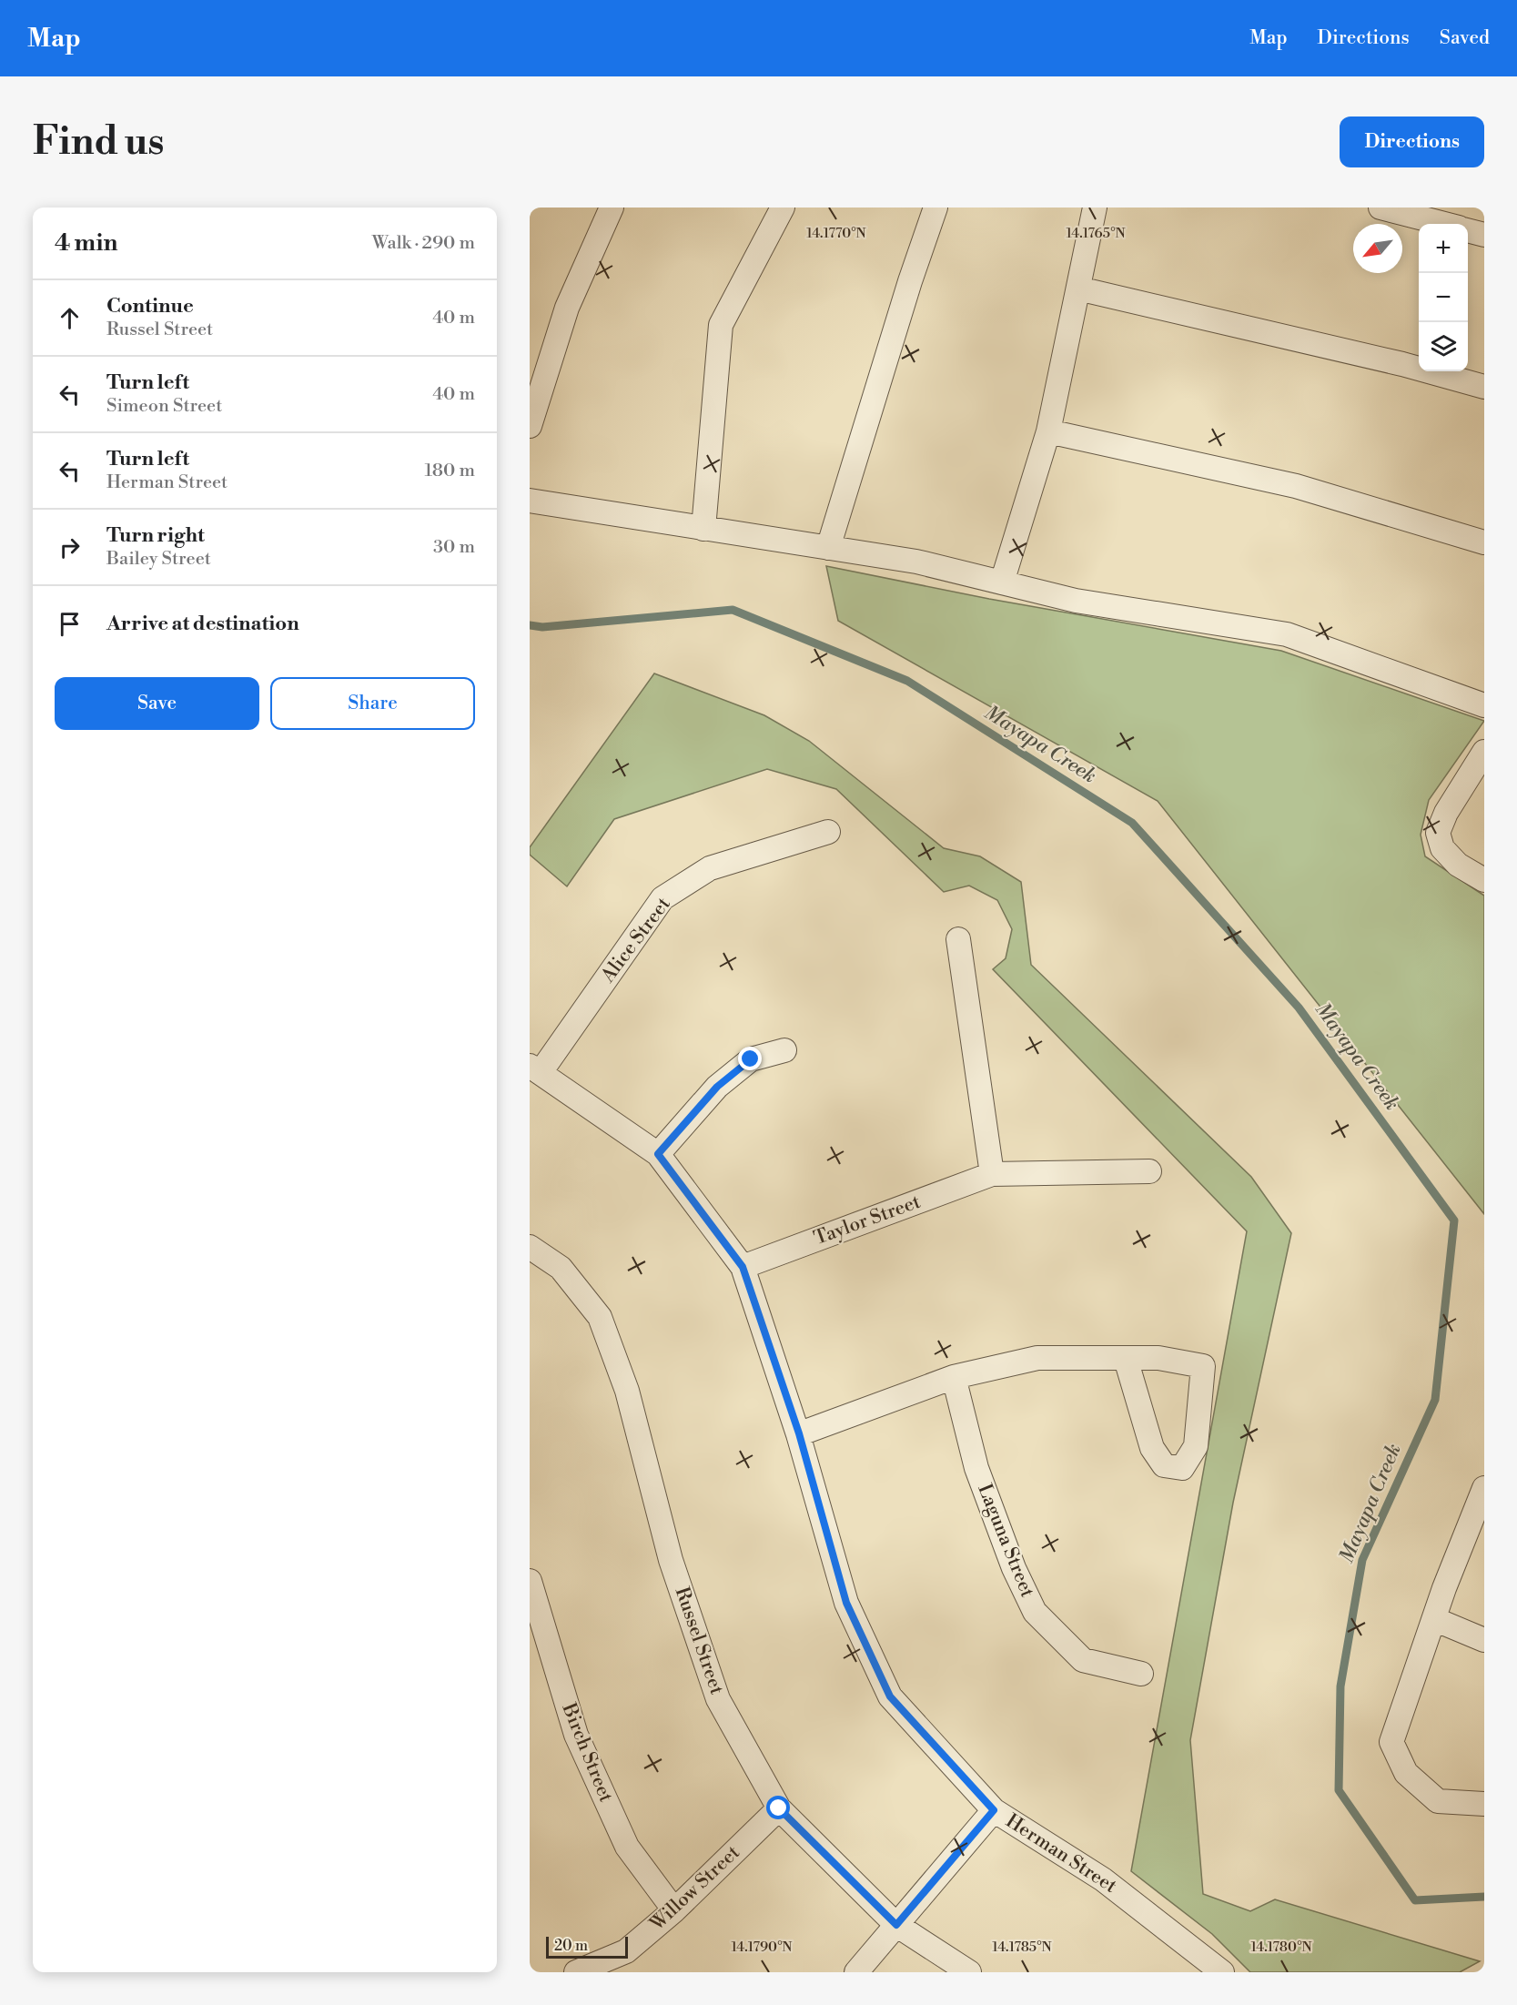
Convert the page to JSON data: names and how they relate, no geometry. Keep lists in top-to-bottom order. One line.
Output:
{"streets":{"street":["Alice Street","Taylor Street","Laguna Street","Russel Street","Birch Street","Herman Street","Willow Street"]},"crossings":[["Alice Street","Herman Street"],["Taylor Street","Herman Street"],["Russel Street","Willow Street"],["Birch Street","Willow Street"]],"water":["Mayapa Creek"],"scale_bar":"20 m","north":"bottom left","page":{"header":"Map","nav":["Map","Directions","Saved"],"buttons":["Directions",["Save","Share"]],"title":"Find us","heading":["4 min","Walk · 290 m"],"map_buttons":["+","−"],"list":[["Continue","Russel Street","40 m"],["Turn left","Simeon Street","40 m"],["Turn left","Herman Street","180 m"],["Turn right","Bailey Street","30 m"],"Arrive at destination"],"scale":"20 m"},"coordinates":["14.1770°N","14.1765°N","14.1790°N","14.1785°N","14.1780°N"]}
